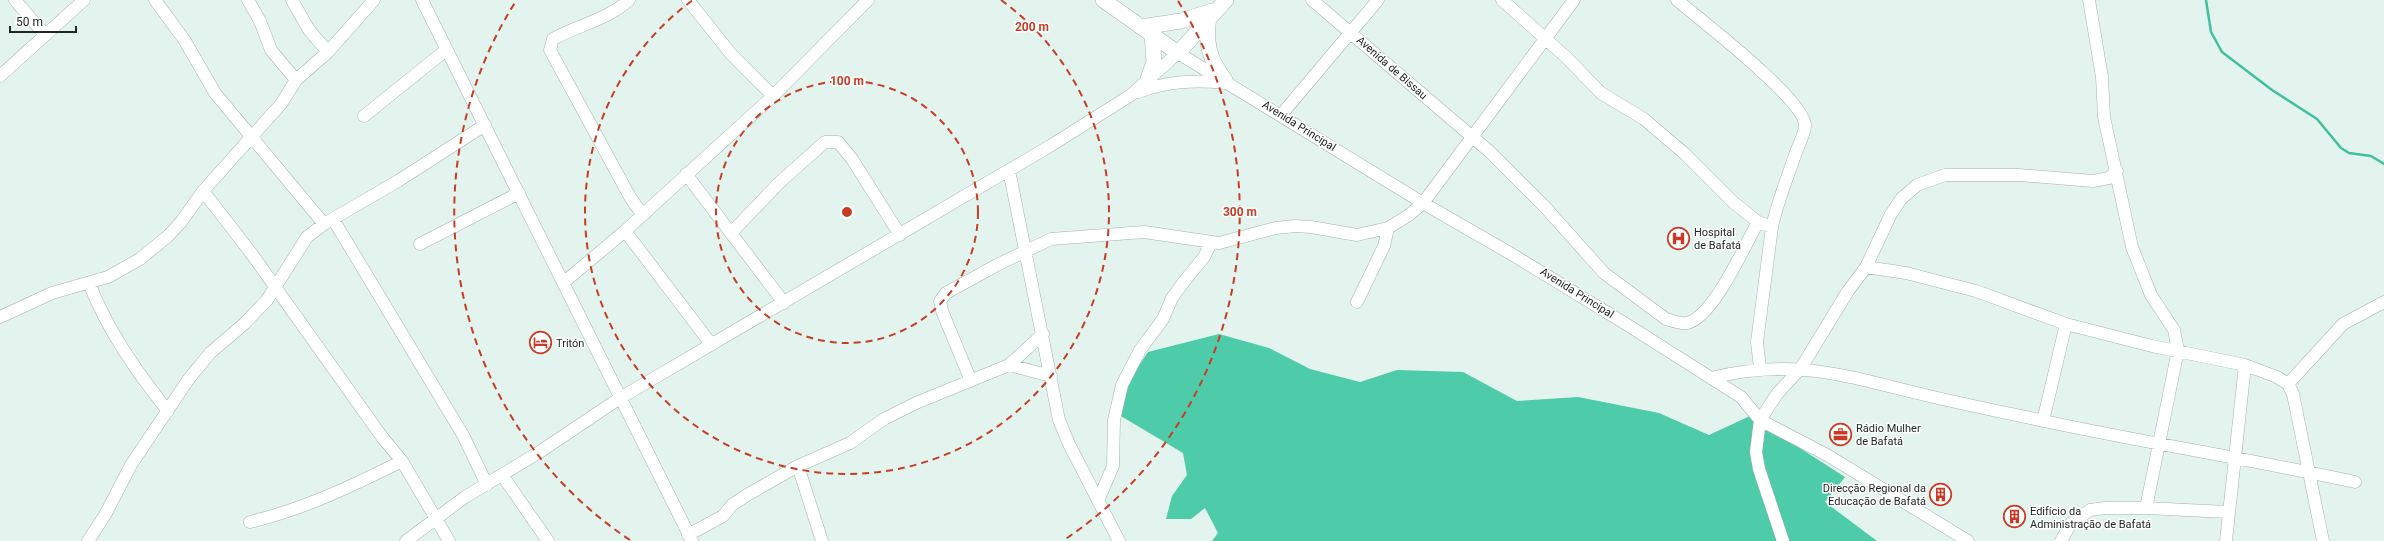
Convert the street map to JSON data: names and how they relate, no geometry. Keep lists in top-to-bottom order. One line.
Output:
{"streets":{"street":["Avenida de Bissau","Avenida Principal"]},"places":{"hospital":["Hospital de Bafatá"],"hotel":["Tritón"],"office":["Rádio Mulher de Bafatá"],"building":["Direcção Regional da Educação de Bafatá","Edifício da Administração de Bafatá"]},"scale_bar":"50 m","rings":["200 m","100 m","300 m"]}
